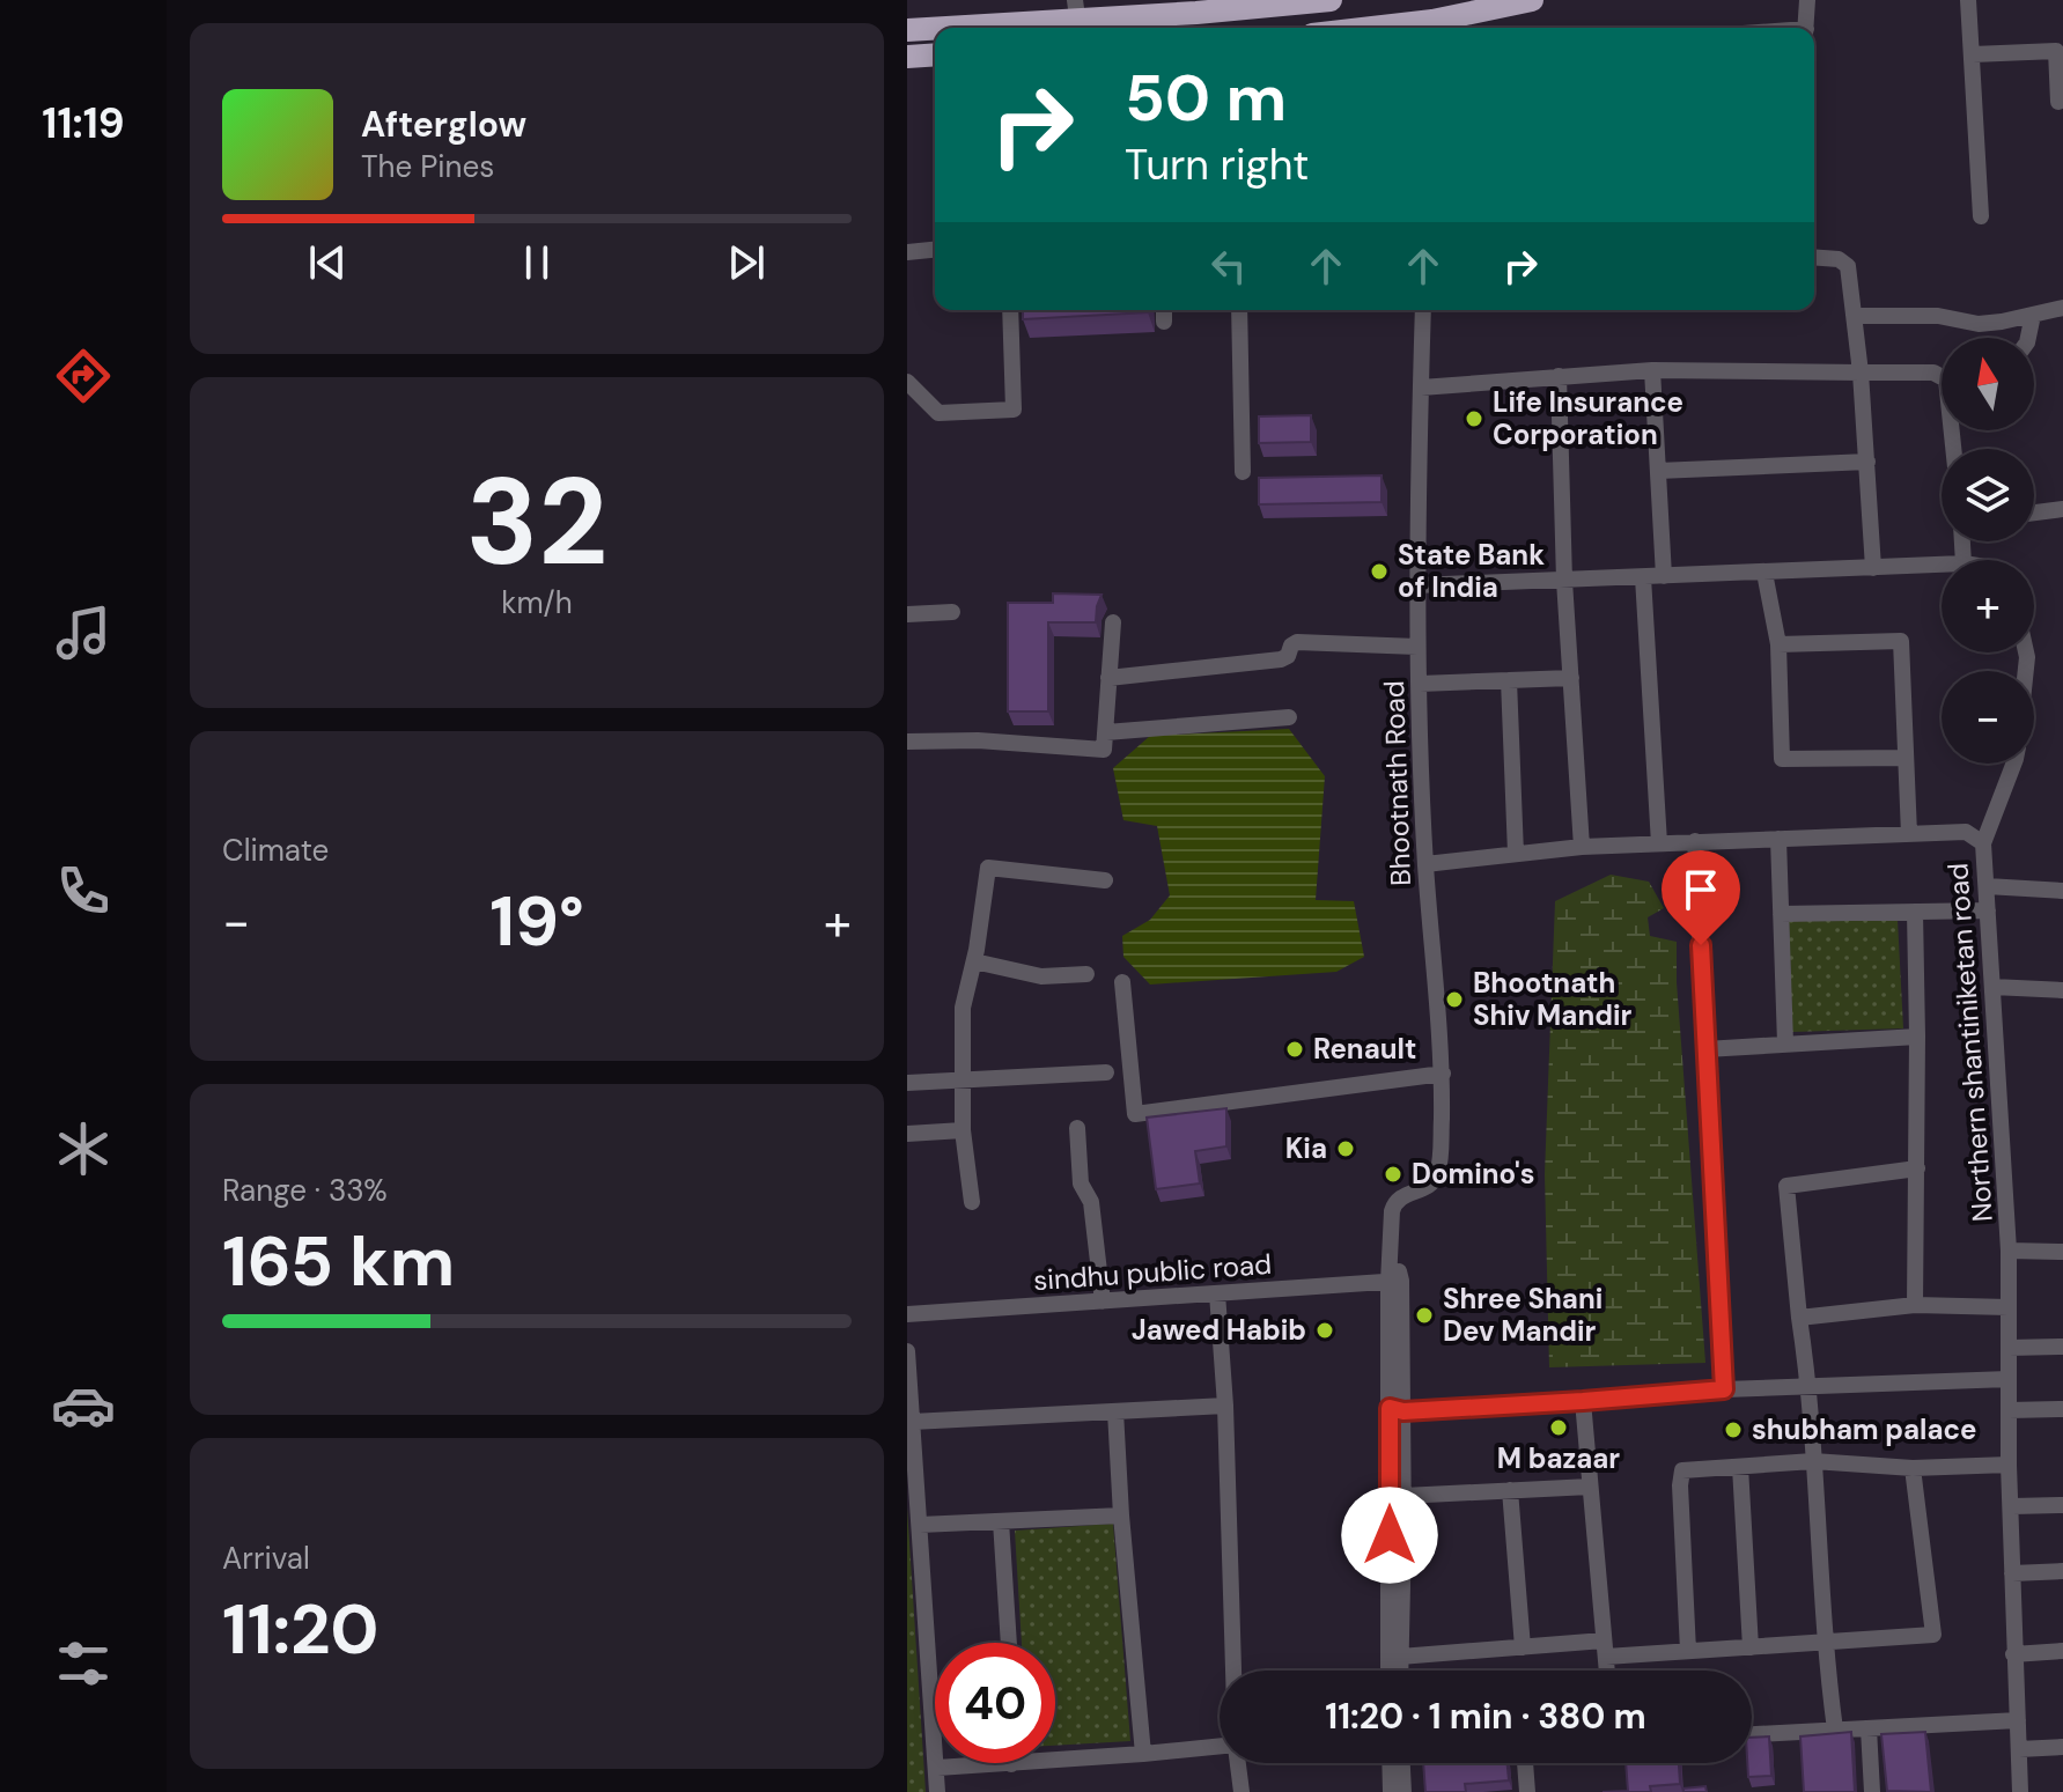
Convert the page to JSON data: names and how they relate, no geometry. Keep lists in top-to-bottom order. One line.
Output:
{"streets":{"street":["Bhootnath Road","Northern shantiniketan road","sindhu public road"]},"crossings":[["Bhootnath Road","Northern shantiniketan road"],["Bhootnath Road","sindhu public road"]],"places":["Life Insurance Corporation","State Bank of India","Bhootnath Shiv Mandir","Renault","Kia","Domino's","Shree Shani Dev Mandir","Jawed Habib","M bazaar","shubham palace"],"north":"top","page":{"tabs":"11:19","turn":["50 m","Turn right"],"song":["Afterglow","The Pines"],"map_buttons":["+","−"],"tile":[["32","km/h"],"Climate",["Range · 33%","165 km"],["Arrival","11:20"]],"heat":["−","19°","+"],"limit":"40","trip":"11:20 · 1 min · 380 m"}}
